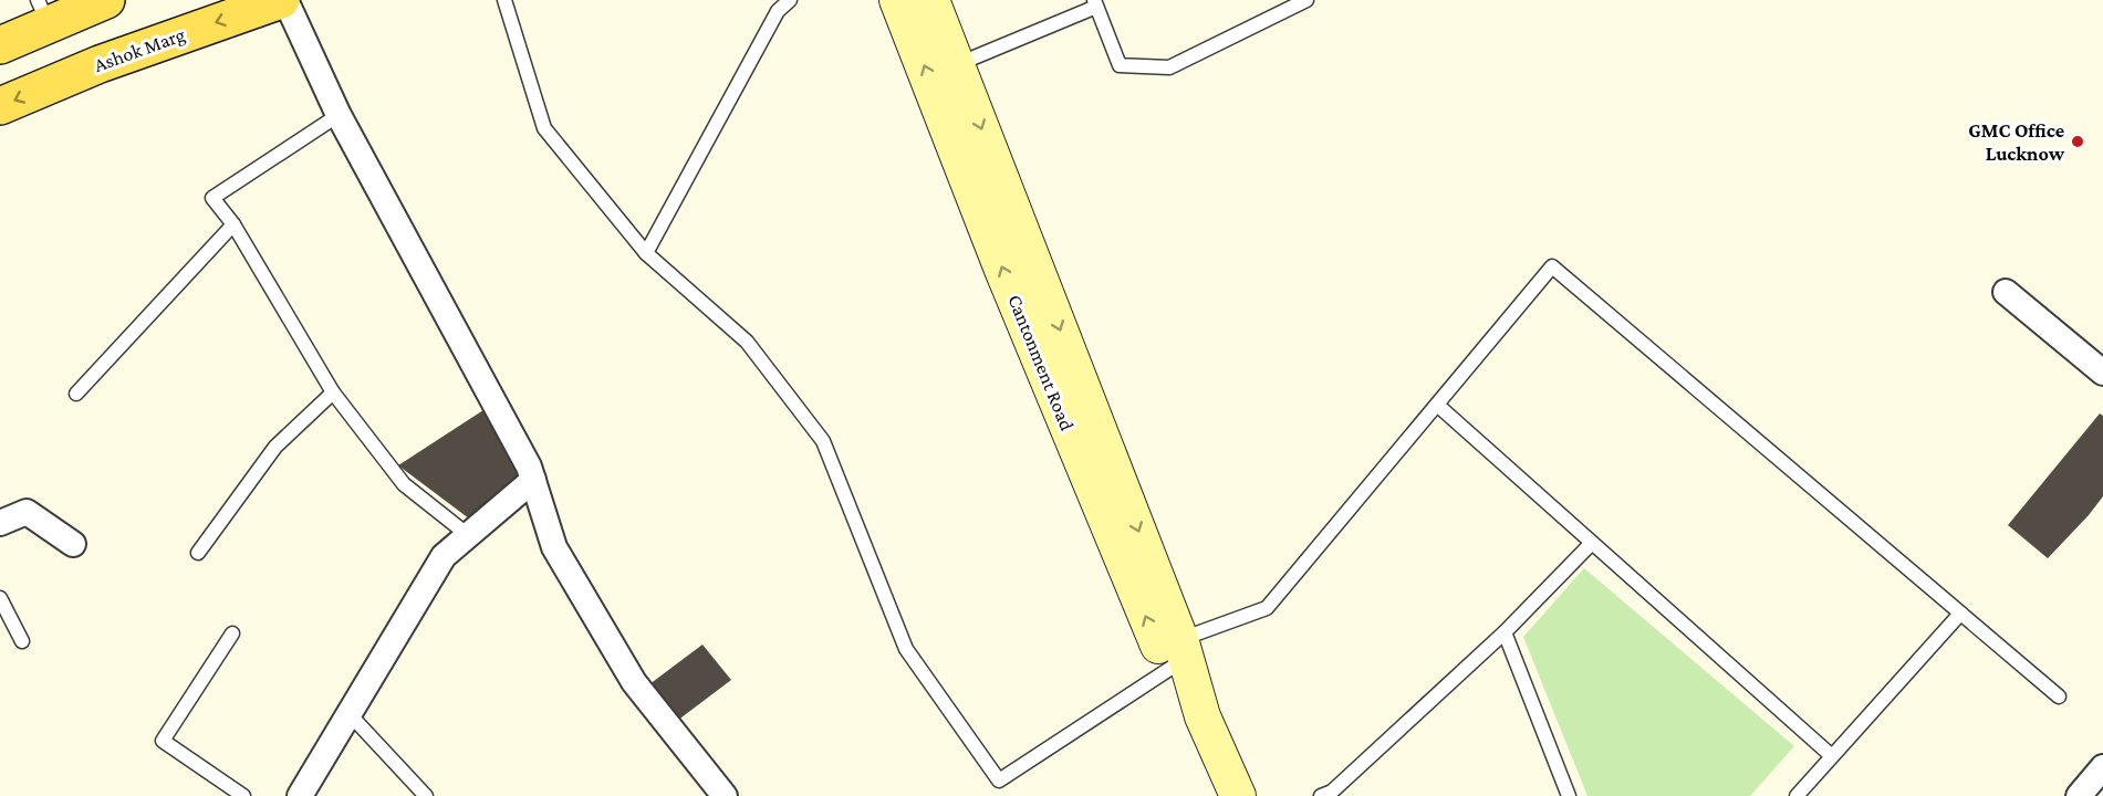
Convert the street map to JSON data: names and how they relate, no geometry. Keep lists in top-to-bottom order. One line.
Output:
{"streets":{"main road":["Ashok Marg"],"street":["Cantonment Road"]},"places":["GMC Office Lucknow"]}
